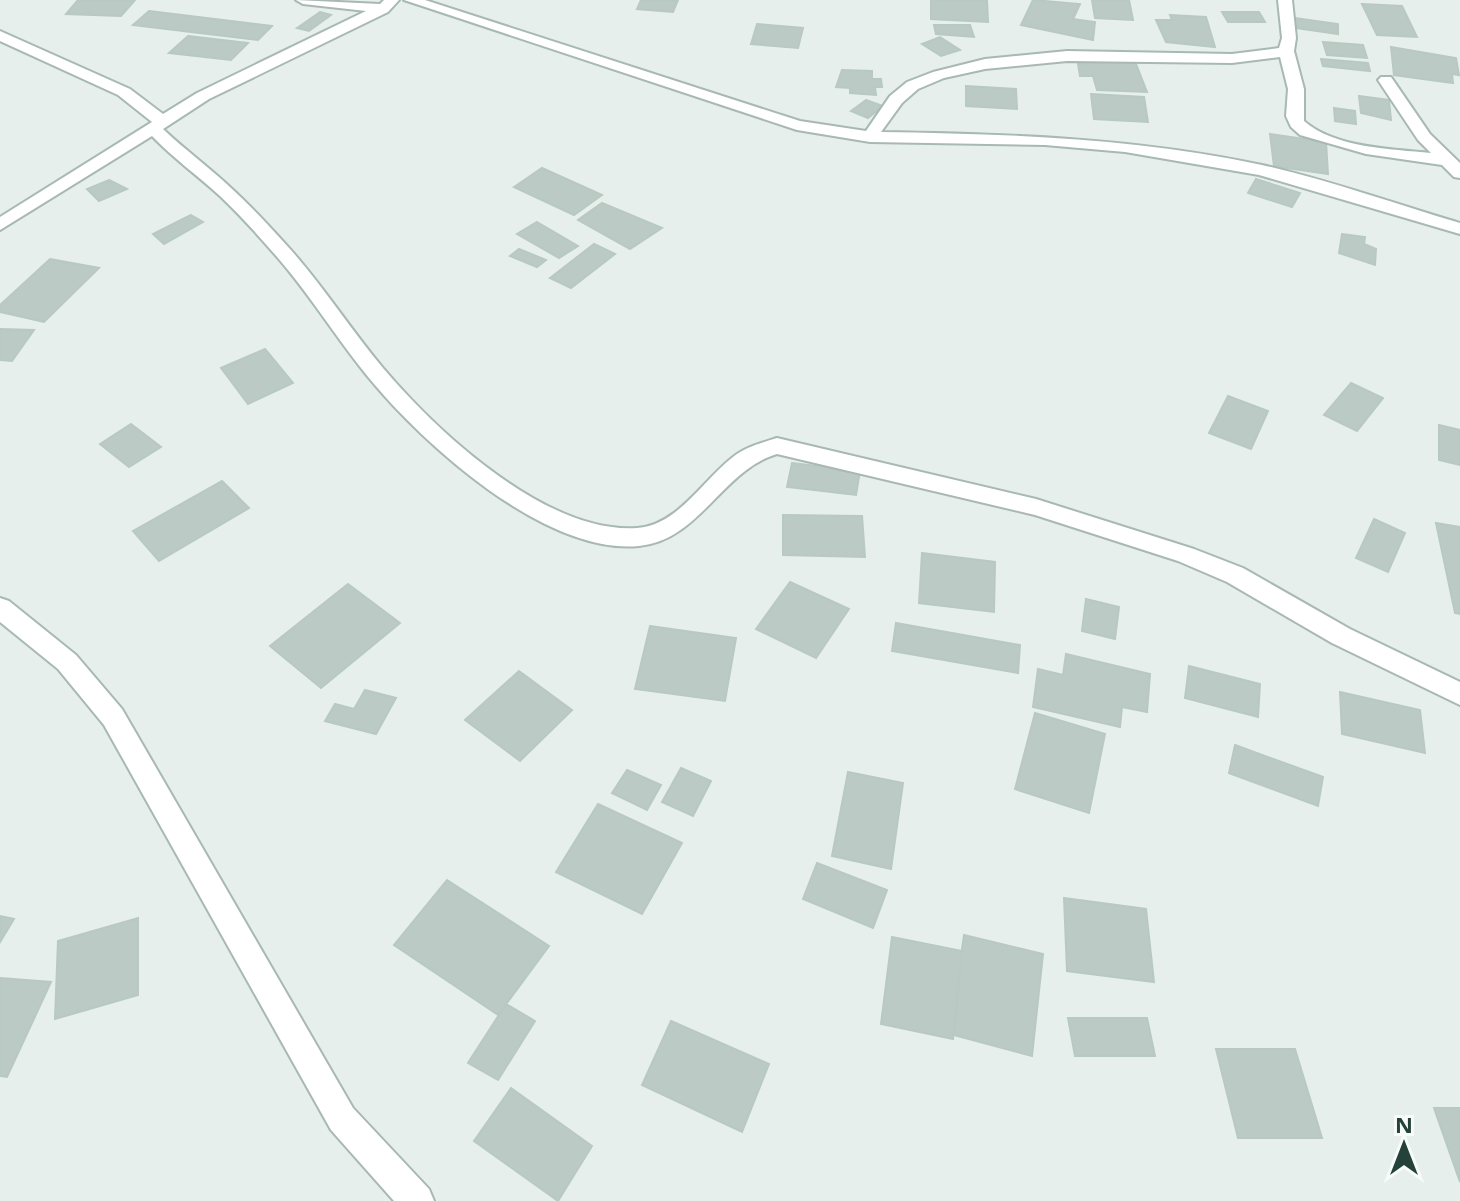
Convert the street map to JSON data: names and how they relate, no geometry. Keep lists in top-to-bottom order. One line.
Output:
{"north":"top"}
